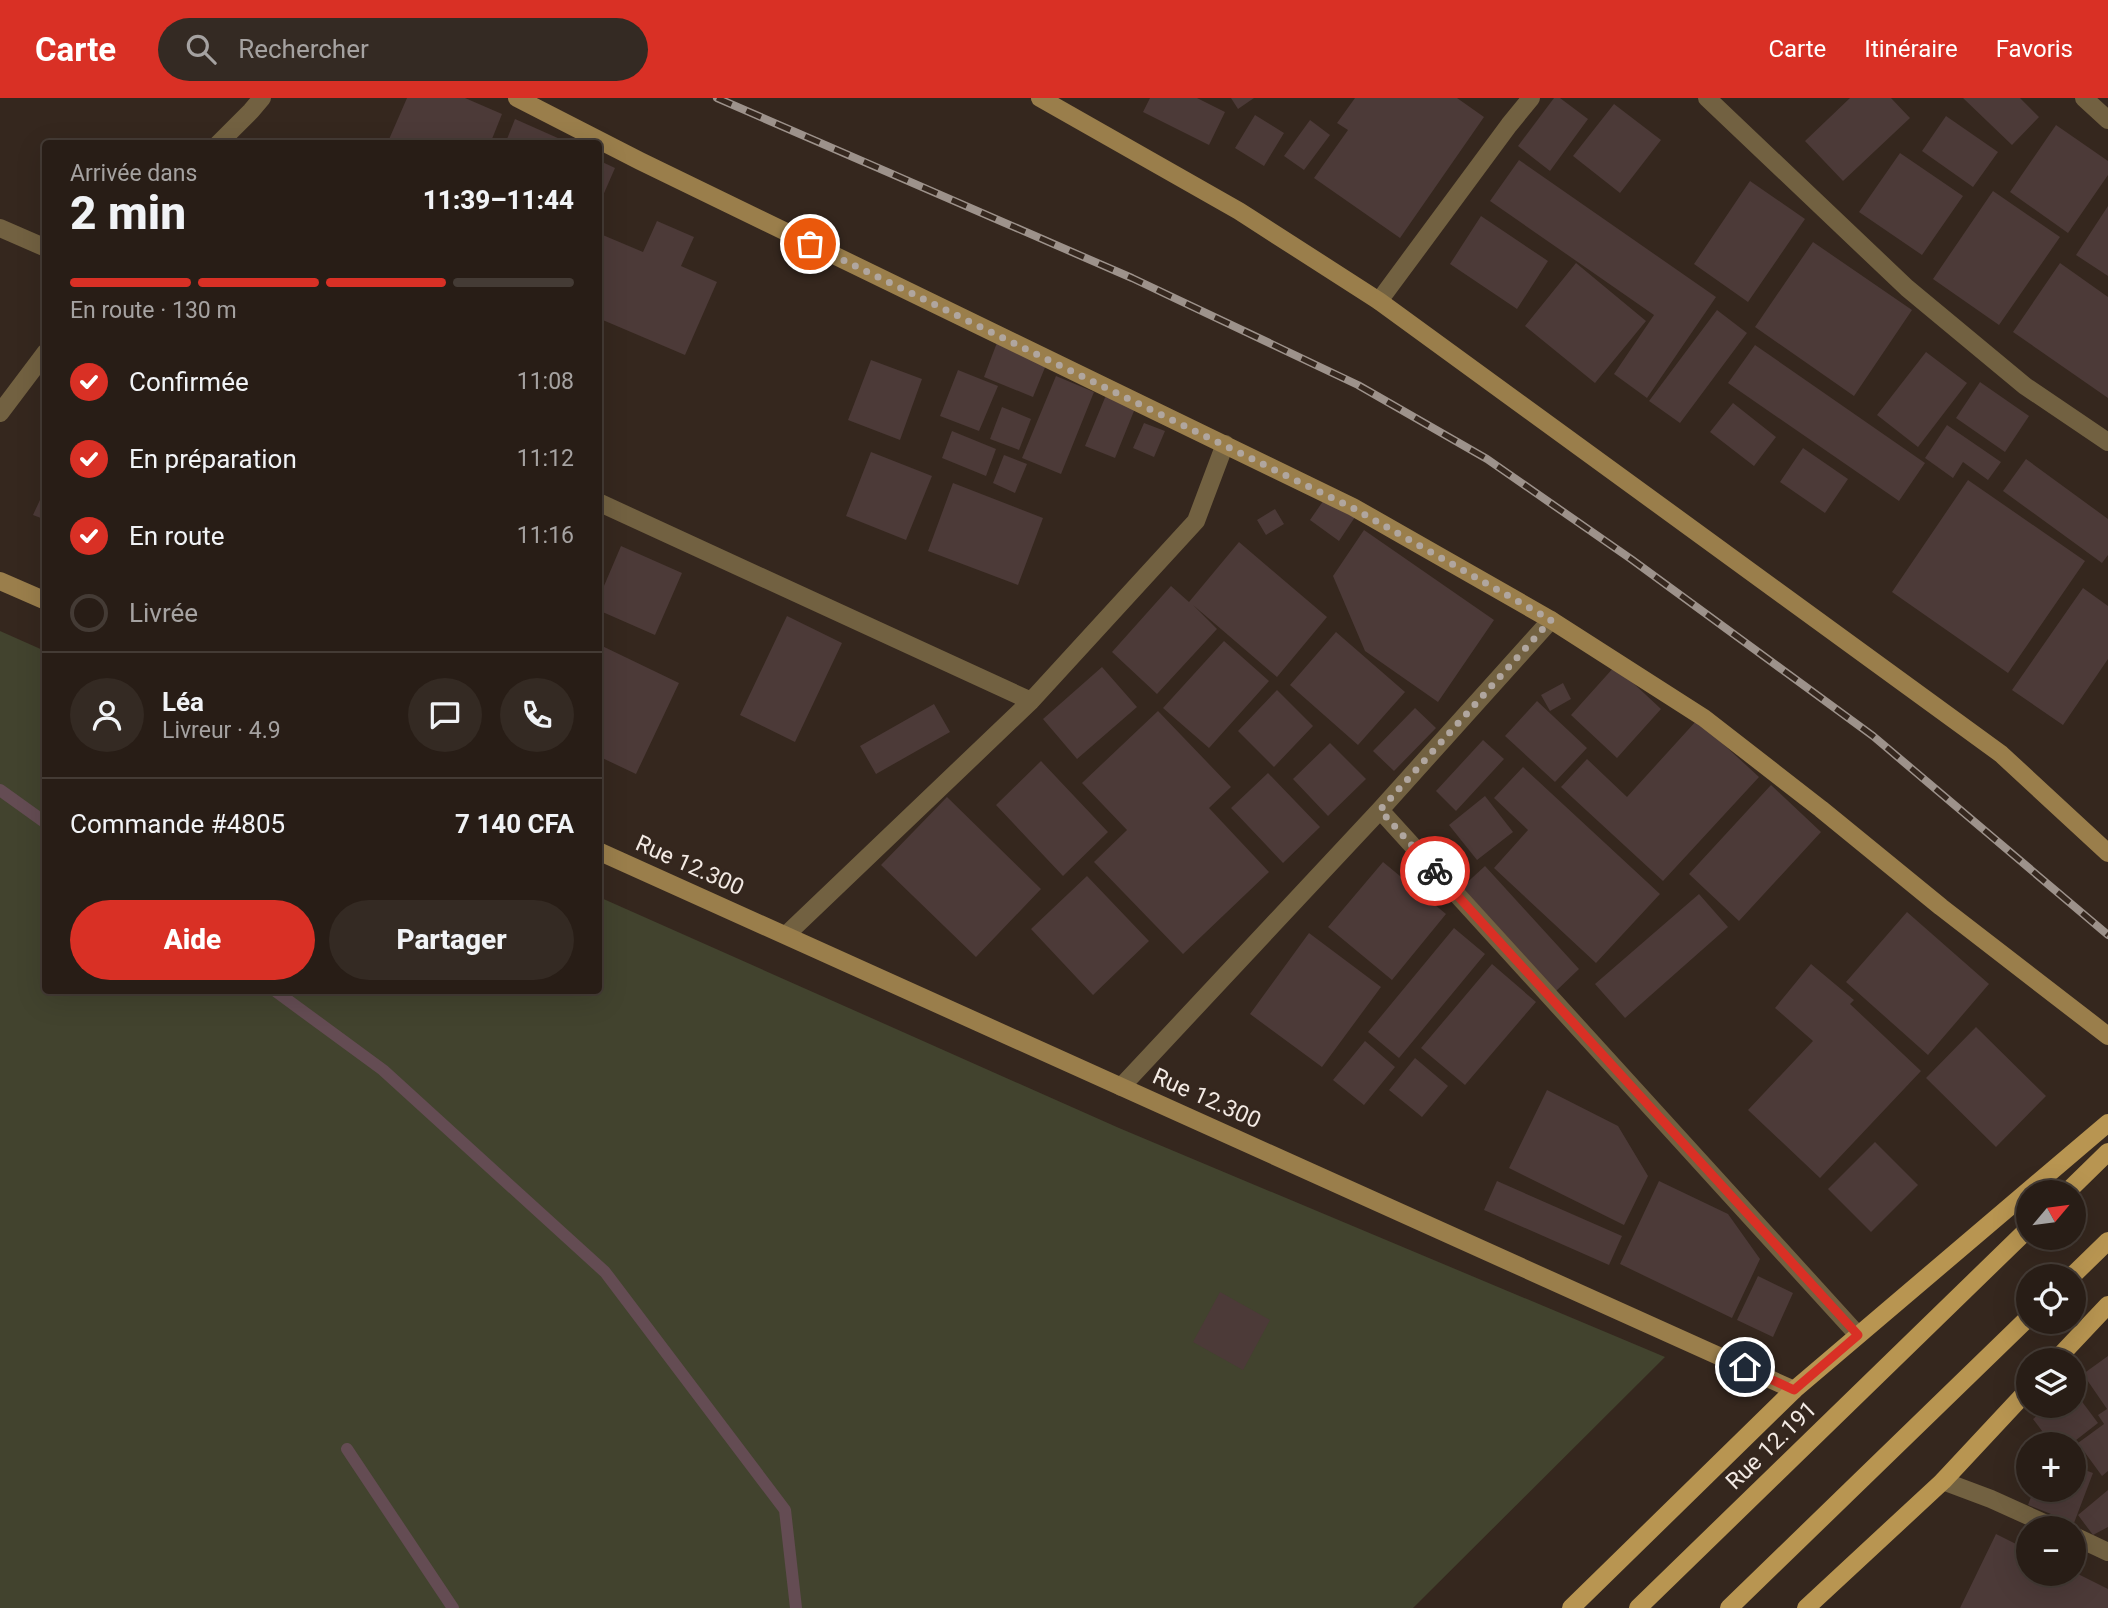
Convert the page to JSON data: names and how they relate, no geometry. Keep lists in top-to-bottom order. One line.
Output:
{"streets":{"main road":["Rue 12.300","Rue 12.191"]},"north":"top right","page":{"header":"Carte","search":"Rechercher","nav":["Carte","Itinéraire","Favoris"],"heading":["2 min","Arrivée dans","11:39–11:44"],"panel":["Léa","Livreur · 4.9","Commande #4805","7 140 CFA"],"bar":"En route · 130 m","list":[["Confirmée","11:08"],["En préparation","11:12"],["En route","11:16"],"Livrée"],"buttons":["Aide","Partager"],"map_buttons":["+","−"]}}
